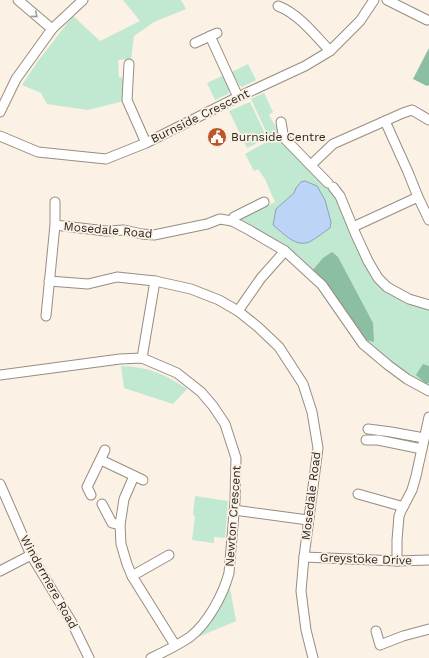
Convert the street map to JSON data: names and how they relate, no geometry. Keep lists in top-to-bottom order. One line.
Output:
{"streets":{"street":["Burnside Crescent","Mosedale Road","Newton Crescent","Greystoke Drive","Windermere Road"]},"crossings":[["Mosedale Road","Greystoke Drive"]],"places":{"public building":["Burnside Centre"]}}
